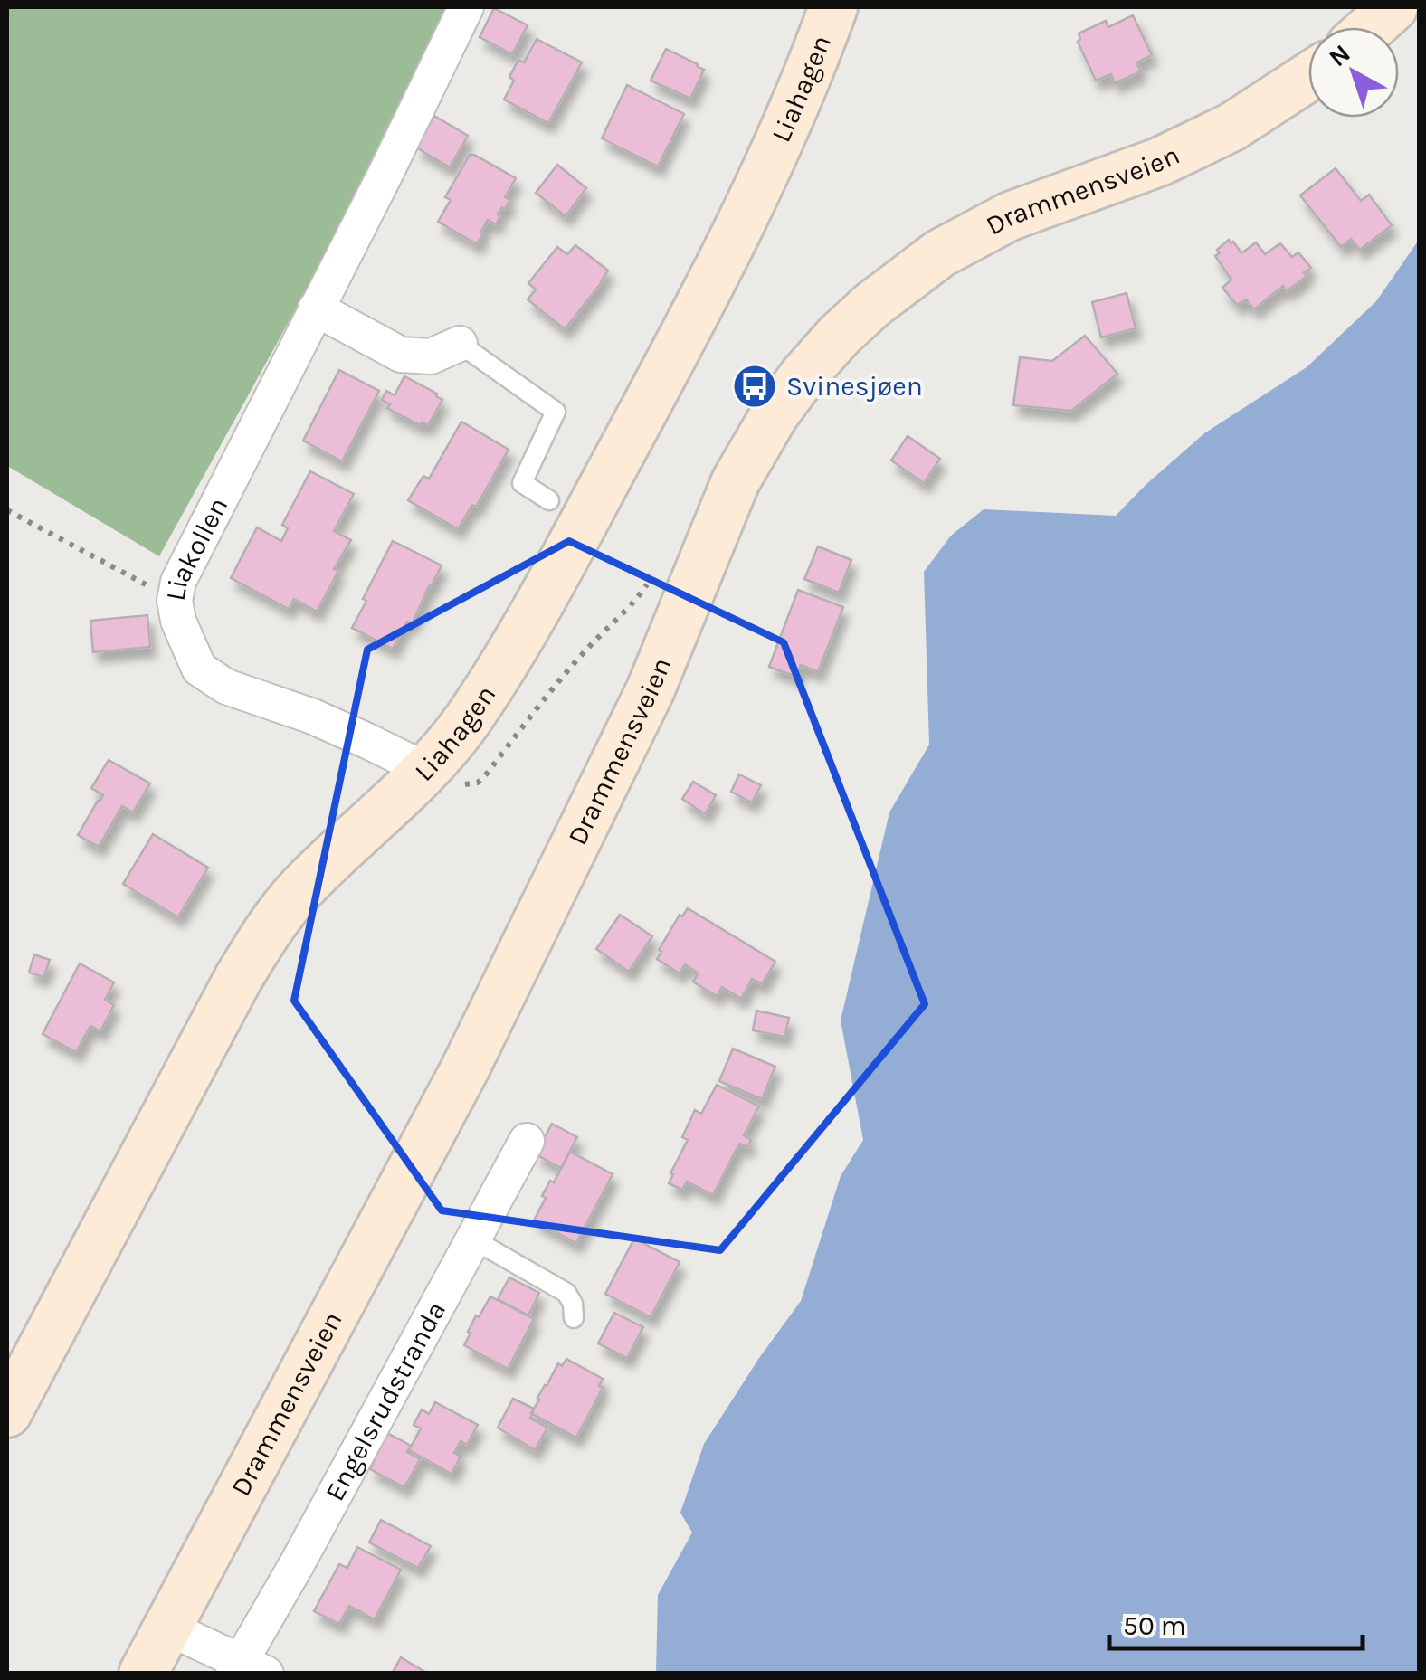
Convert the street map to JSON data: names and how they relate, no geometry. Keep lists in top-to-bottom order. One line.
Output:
{"streets":{"main road":["Liahagen","Drammensveien"],"street":["Liakollen","Engelsrudstranda"]},"crossings":[["Liahagen","Liakollen"],["Drammensveien","Engelsrudstranda"]],"places":{"bus stop":["Svinesjøen"]},"scale_bar":"50 m","north":"top left"}
